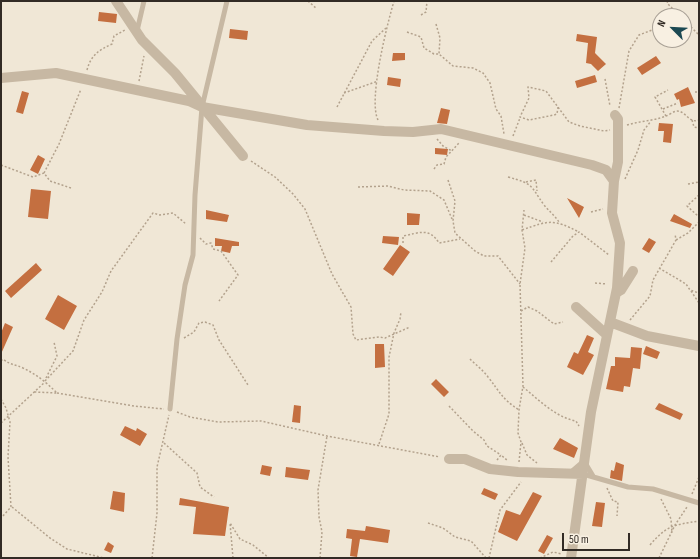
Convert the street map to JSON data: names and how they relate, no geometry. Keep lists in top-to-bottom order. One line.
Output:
{"scale_bar":"50 m","north":"top left"}
